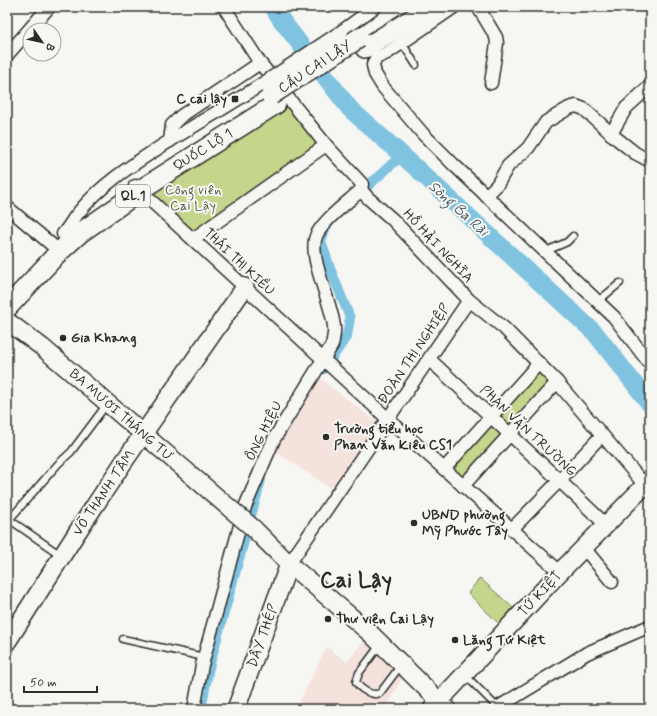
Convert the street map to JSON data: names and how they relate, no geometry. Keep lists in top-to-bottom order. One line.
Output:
{"streets":{"main road":["CẦU CAI LẬY","QUỐC LỘ 1","QL.1"],"street":["HỒ HẢI NGHĨA","THÁI THỊ KIỂU","ĐOÀN THỊ NGHIỆP","BA MƯƠI THÁNG TƯ","ÔNG HIỆU","PHAN VĂN TRƯỜNG","VÕ THANH TÂM","TỨ KIỆT","DÂY THÉP"]},"crossings":[["CẦU CAI LẬY","QUỐC LỘ 1"],["CẦU CAI LẬY","QL.1"],["QUỐC LỘ 1","THÁI THỊ KIỂU"],["HỒ HẢI NGHĨA","ĐOÀN THỊ NGHIỆP"],["HỒ HẢI NGHĨA","ÔNG HIỆU"],["HỒ HẢI NGHĨA","TỨ KIỆT"],["THÁI THỊ KIỂU","ĐOÀN THỊ NGHIỆP"],["THÁI THỊ KIỂU","ÔNG HIỆU"],["THÁI THỊ KIỂU","VÕ THANH TÂM"],["ĐOÀN THỊ NGHIỆP","BA MƯƠI THÁNG TƯ"],["ĐOÀN THỊ NGHIỆP","PHAN VĂN TRƯỜNG"],["ĐOÀN THỊ NGHIỆP","DÂY THÉP"],["BA MƯƠI THÁNG TƯ","VÕ THANH TÂM"],["BA MƯƠI THÁNG TƯ","DÂY THÉP"],["PHAN VĂN TRƯỜNG","TỨ KIỆT"]],"districts":["Cai Lậy"],"water":["Sông Ba Rài"],"parks":["Công viên Cai Lậy"],"places":{"transit":["C cai lậy"],"other":["Gia Khang","Trường tiểu học Phan Văn Kiêu CS1","UBND phường Mỹ Phước Tây","Thư viện Cai Lậy","Lăng Tứ Kiệt"]},"scale_bar":"50 m","north":"bottom right"}
